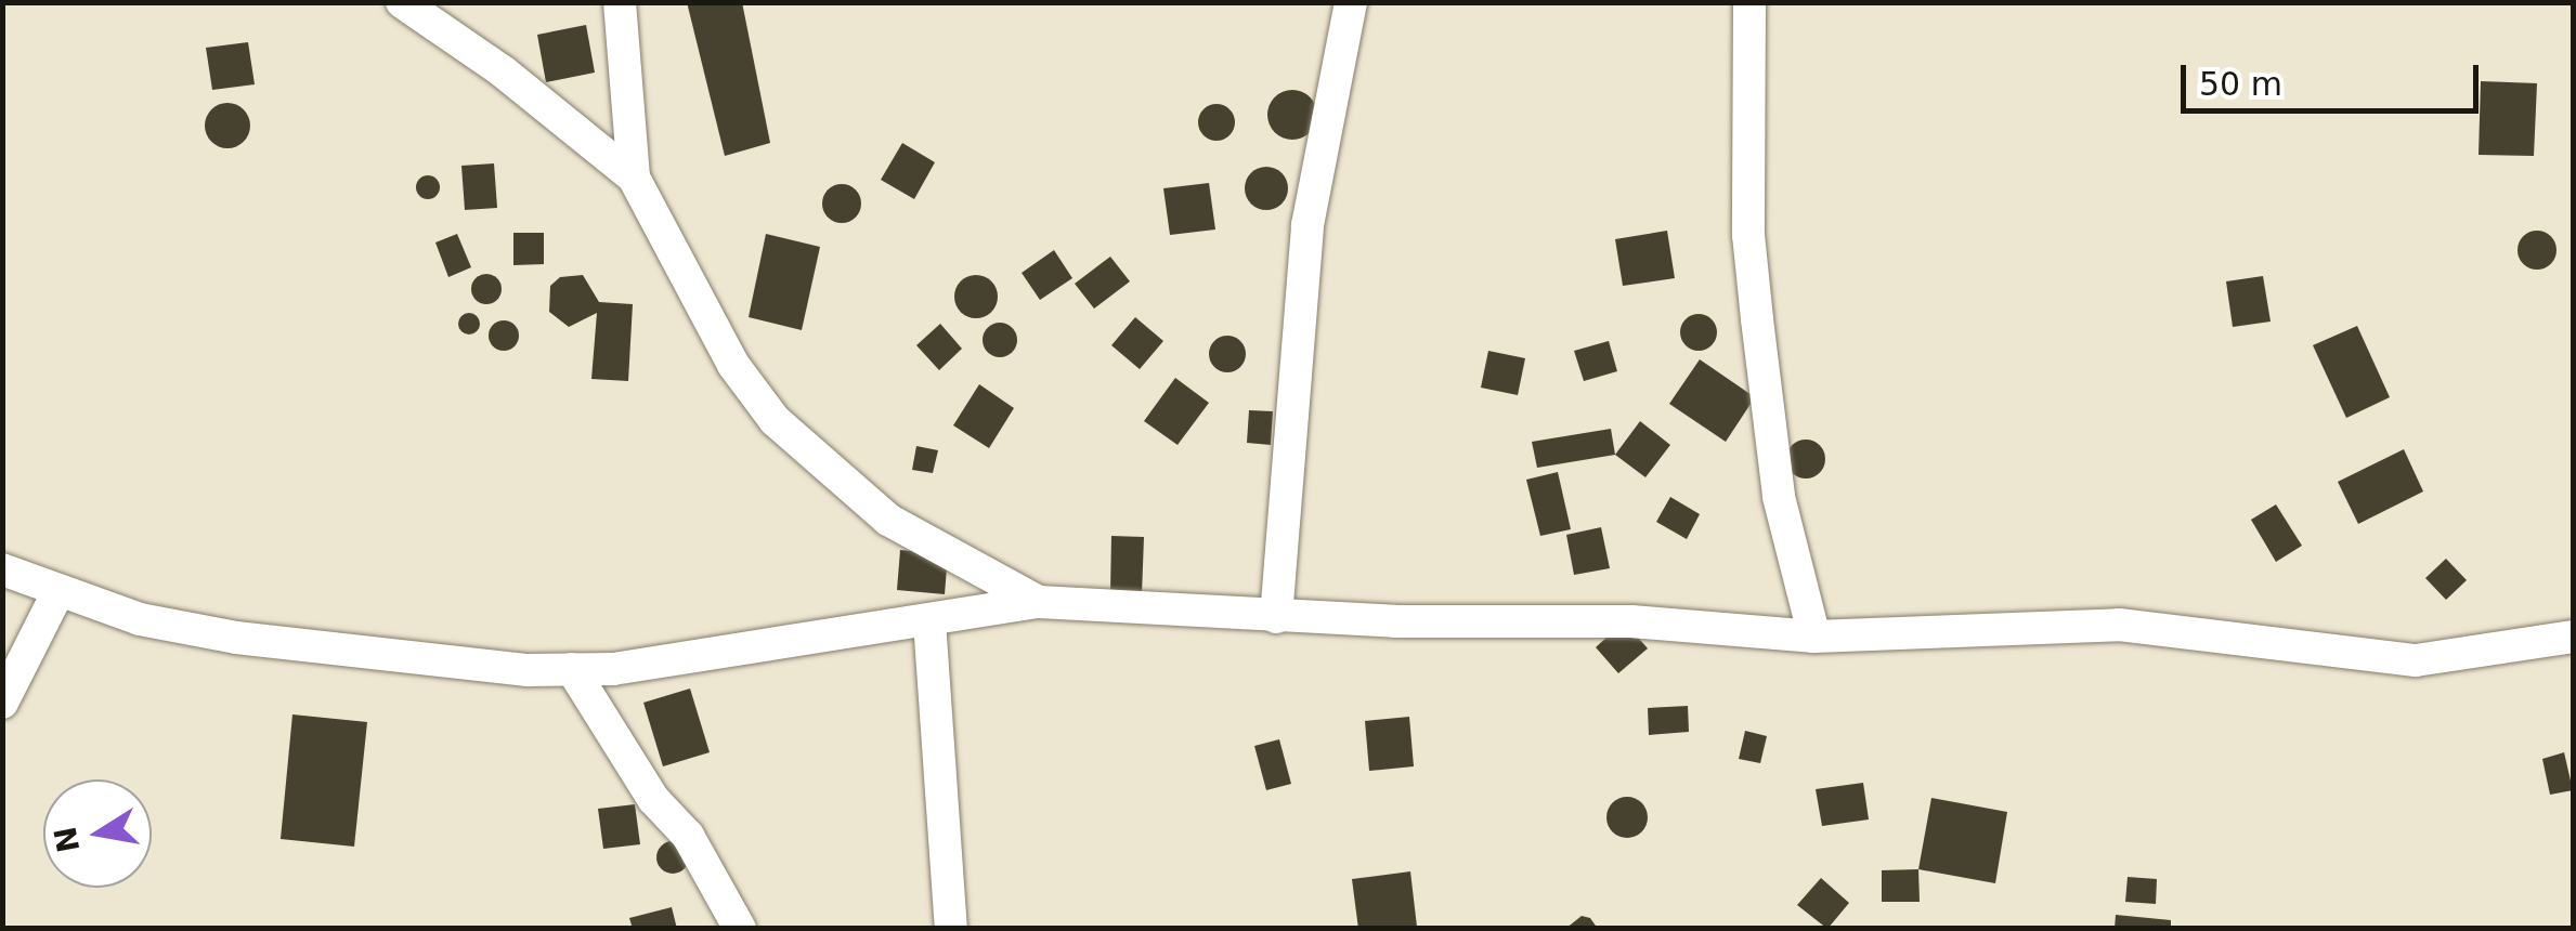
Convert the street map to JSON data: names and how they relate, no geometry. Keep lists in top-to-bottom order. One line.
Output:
{"scale_bar":"50 m","north":"left"}
